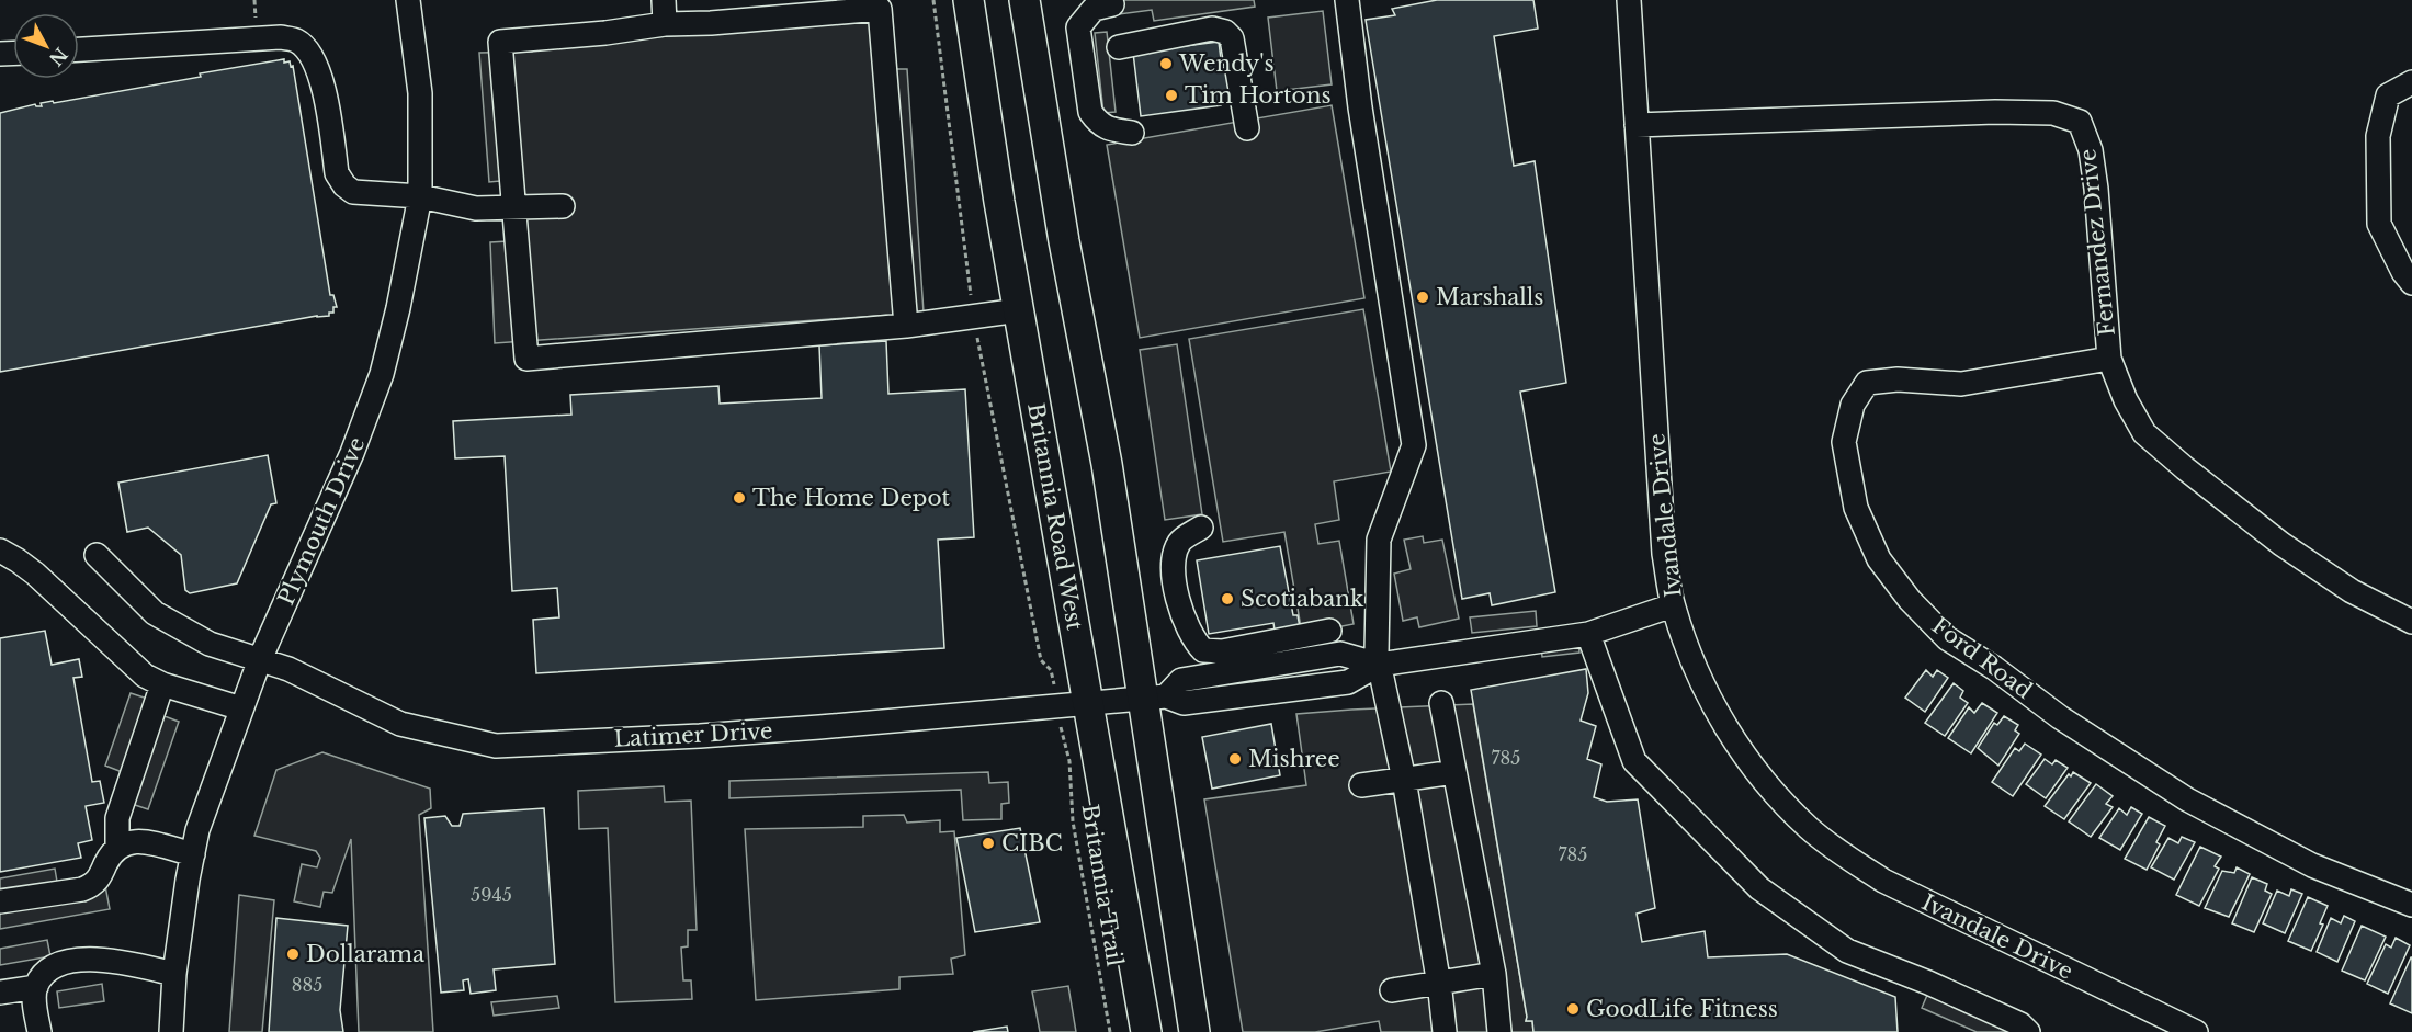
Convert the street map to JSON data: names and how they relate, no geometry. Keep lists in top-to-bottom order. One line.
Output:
{"streets":{"main road":["Britannia Road West"],"street":["Fernandez Drive","Ivandale Drive","Plymouth Drive","Ford Road","Latimer Drive"],"path":["Britannia Trail"]},"crossings":[["Fernandez Drive","Ivandale Drive"],["Fernandez Drive","Ford Road"],["Britannia Road West","Latimer Drive"],["Plymouth Drive","Latimer Drive"]],"places":["Wendy's","Tim Hortons","Marshalls","The Home Depot","Scotiabank","Mishree","CIBC","Dollarama","GoodLife Fitness"],"house_numbers":["785","785","5945","885"],"north":"bottom right"}
